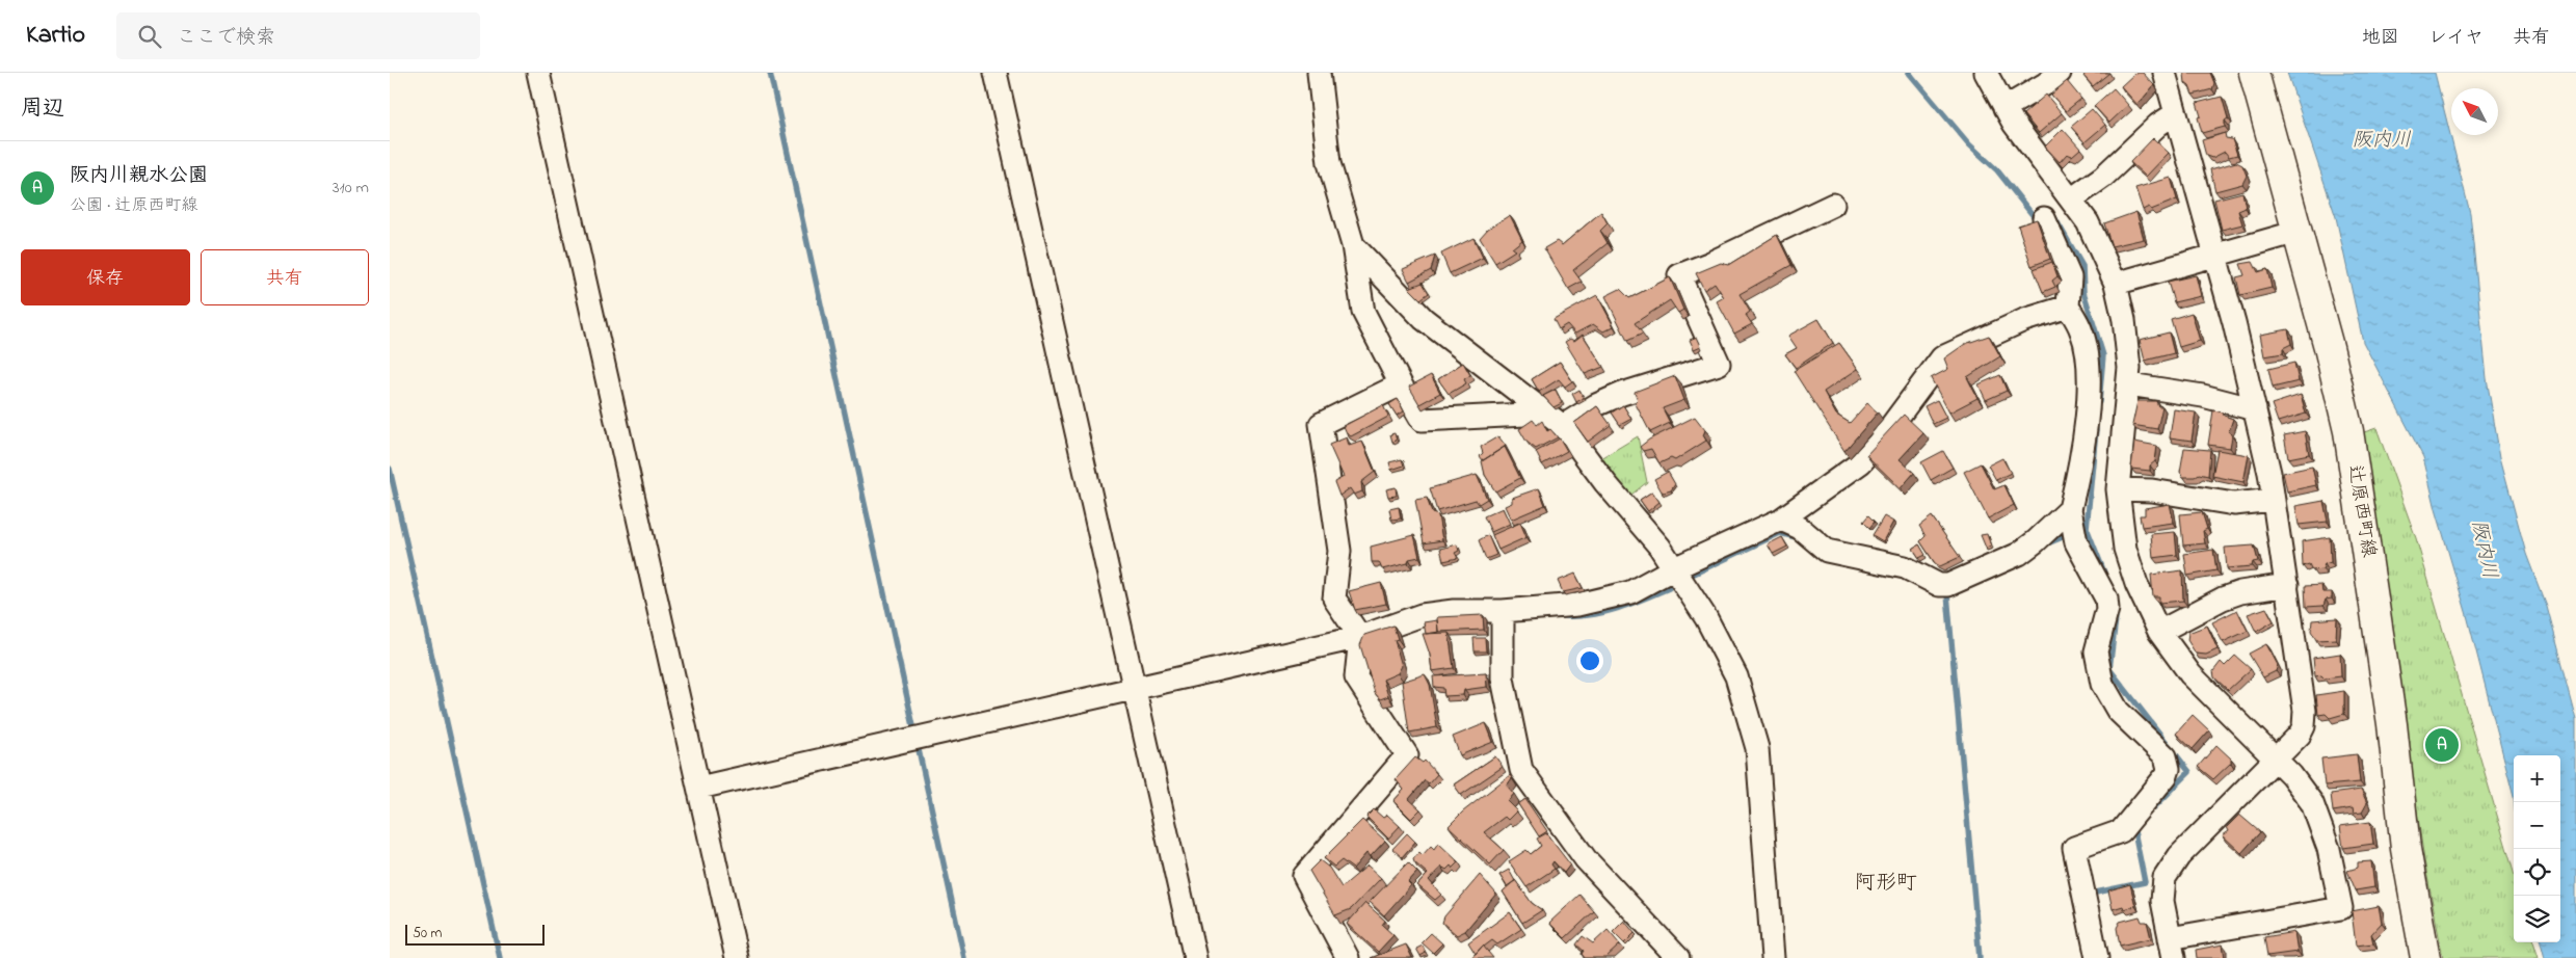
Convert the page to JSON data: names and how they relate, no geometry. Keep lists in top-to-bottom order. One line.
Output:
{"streets":{"main road":["辻原西町線"]},"districts":["阿形町"],"water":["阪内川"],"scale_bar":"50 m","north":"top left","page":{"header":"Kartio","search":"ここで検索","nav":["地図","レイヤ","共有"],"heading":"周辺","list":[{"mark":"A","name":"阪内川親水公園","note":"公園 · 辻原西町線","value":"310 m"}],"buttons":["保存","共有"],"pins":"A","map_buttons":["+","−"],"scale":"50 m"}}
